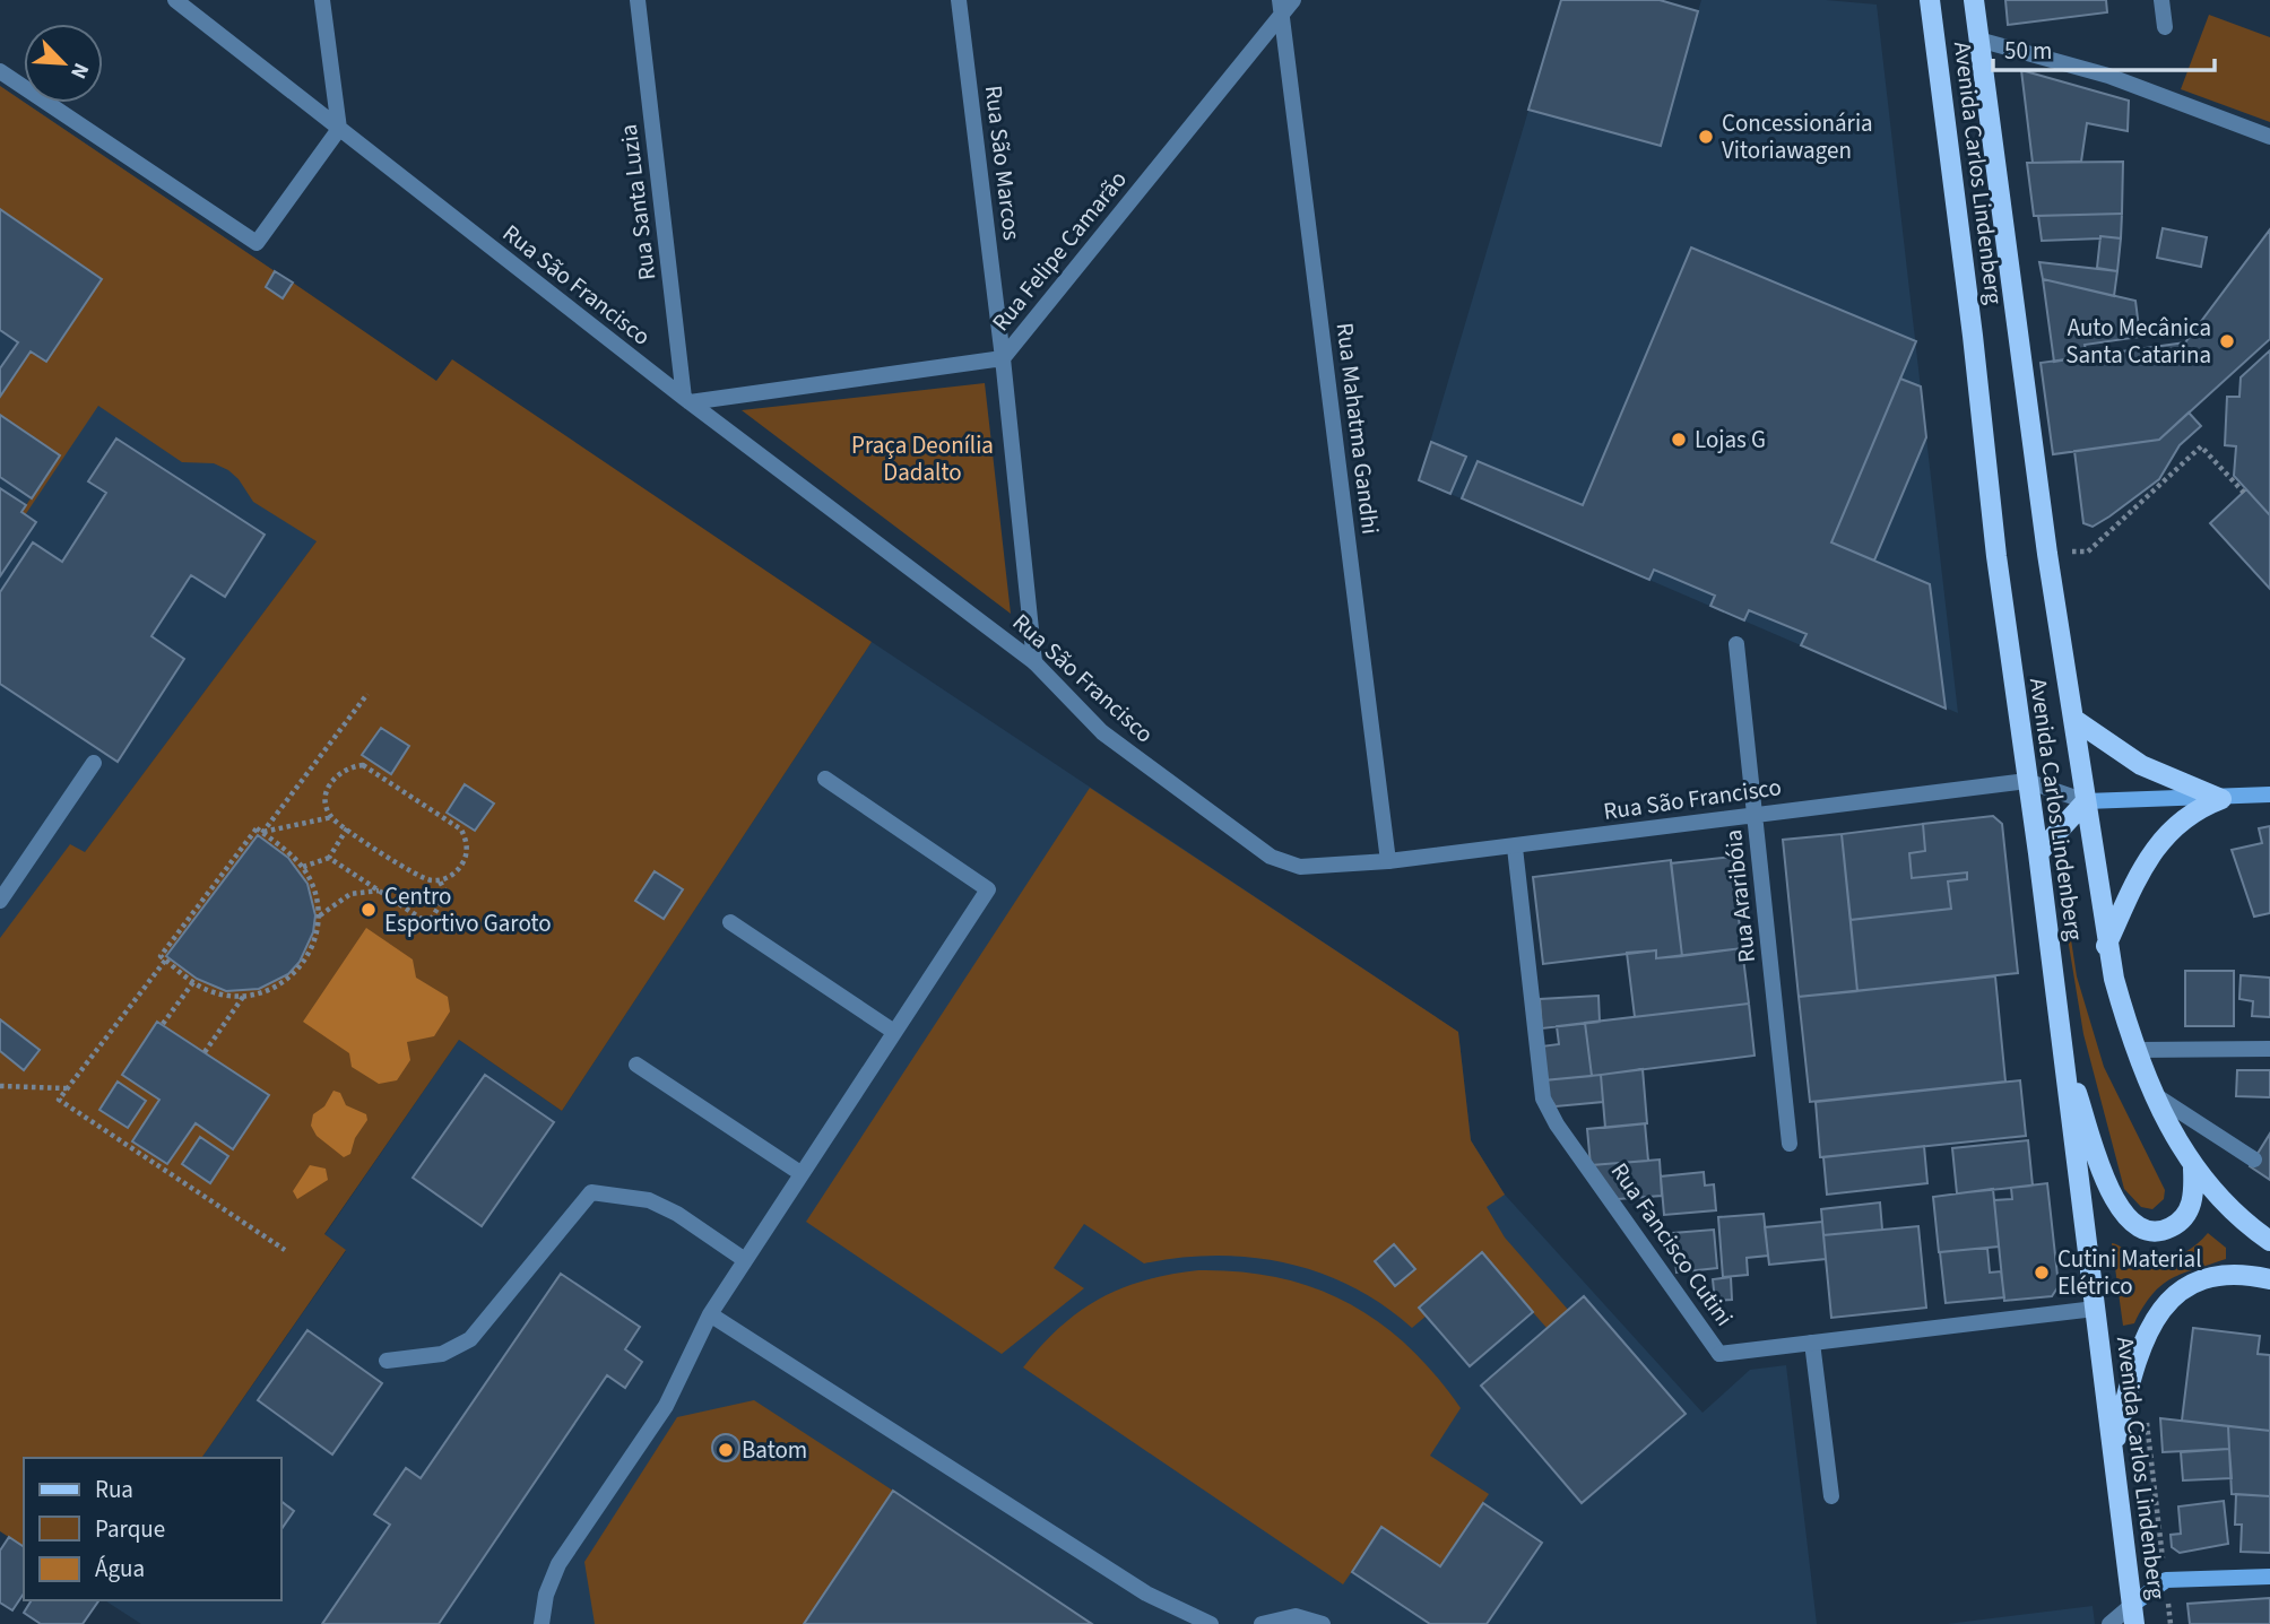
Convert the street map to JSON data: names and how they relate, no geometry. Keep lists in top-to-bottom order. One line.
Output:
{"streets":{"main road":["Avenida Carlos Lindenberg"],"street":["Rua São Marcos","Rua Santa Luzia","Rua Felipe Camarão","Rua São Francisco","Rua Mahatma Gandhi","Rua Araribóia","Rua Fancisco Cutini"]},"crossings":[["Rua São Marcos","Rua Felipe Camarão"],["Rua São Marcos","Rua São Francisco"],["Avenida Carlos Lindenberg","Rua São Francisco"],["Avenida Carlos Lindenberg","Rua Fancisco Cutini"],["Rua Santa Luzia","Rua Felipe Camarão"],["Rua Santa Luzia","Rua São Francisco"],["Rua Felipe Camarão","Rua São Francisco"],["Rua Felipe Camarão","Rua Mahatma Gandhi"],["Rua São Francisco","Rua Mahatma Gandhi"],["Rua São Francisco","Rua Araribóia"],["Rua São Francisco","Rua Fancisco Cutini"]],"parks":["Praça Deonília Dadalto"],"places":["Concessionária Vitoriawagen","Auto Mecânica Santa Catarina","Lojas G","Centro Esportivo Garoto","Cutini Material Elétrico","Batom"],"legend":["Rua","Parque","Água"],"scale_bar":"50 m","north":"bottom right"}
